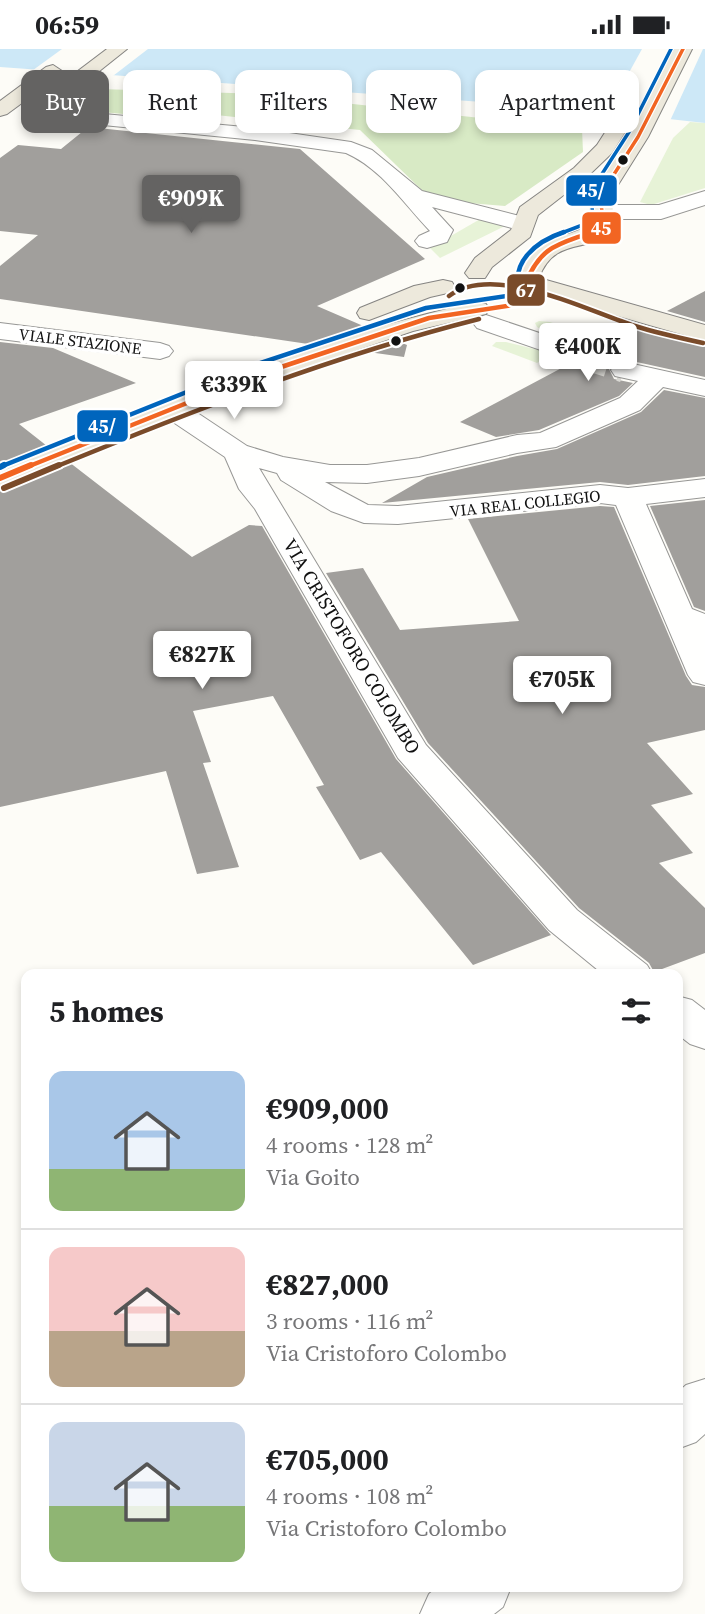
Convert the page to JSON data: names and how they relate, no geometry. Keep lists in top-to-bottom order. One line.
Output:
{"streets":{"street":["VIALE STAZIONE","VIA REAL COLLEGIO","VIA CRISTOFORO COLOMBO"]},"lines":["transit line 45","transit line 45/","transit line 67"],"page":{"status":"06:59","chip":["Buy","Rent","Filters","New","Apartment"],"price":["€909K","€400K","€339K","€827K","€705K"],"heading":"5 homes","list":[{"name":"€909,000","note":"4 rooms · 128 m² · Via Goito"},{"name":"€827,000","note":"3 rooms · 116 m² · Via Cristoforo Colombo"},{"name":"€705,000","note":"4 rooms · 108 m² · Via Cristoforo Colombo"}]}}
